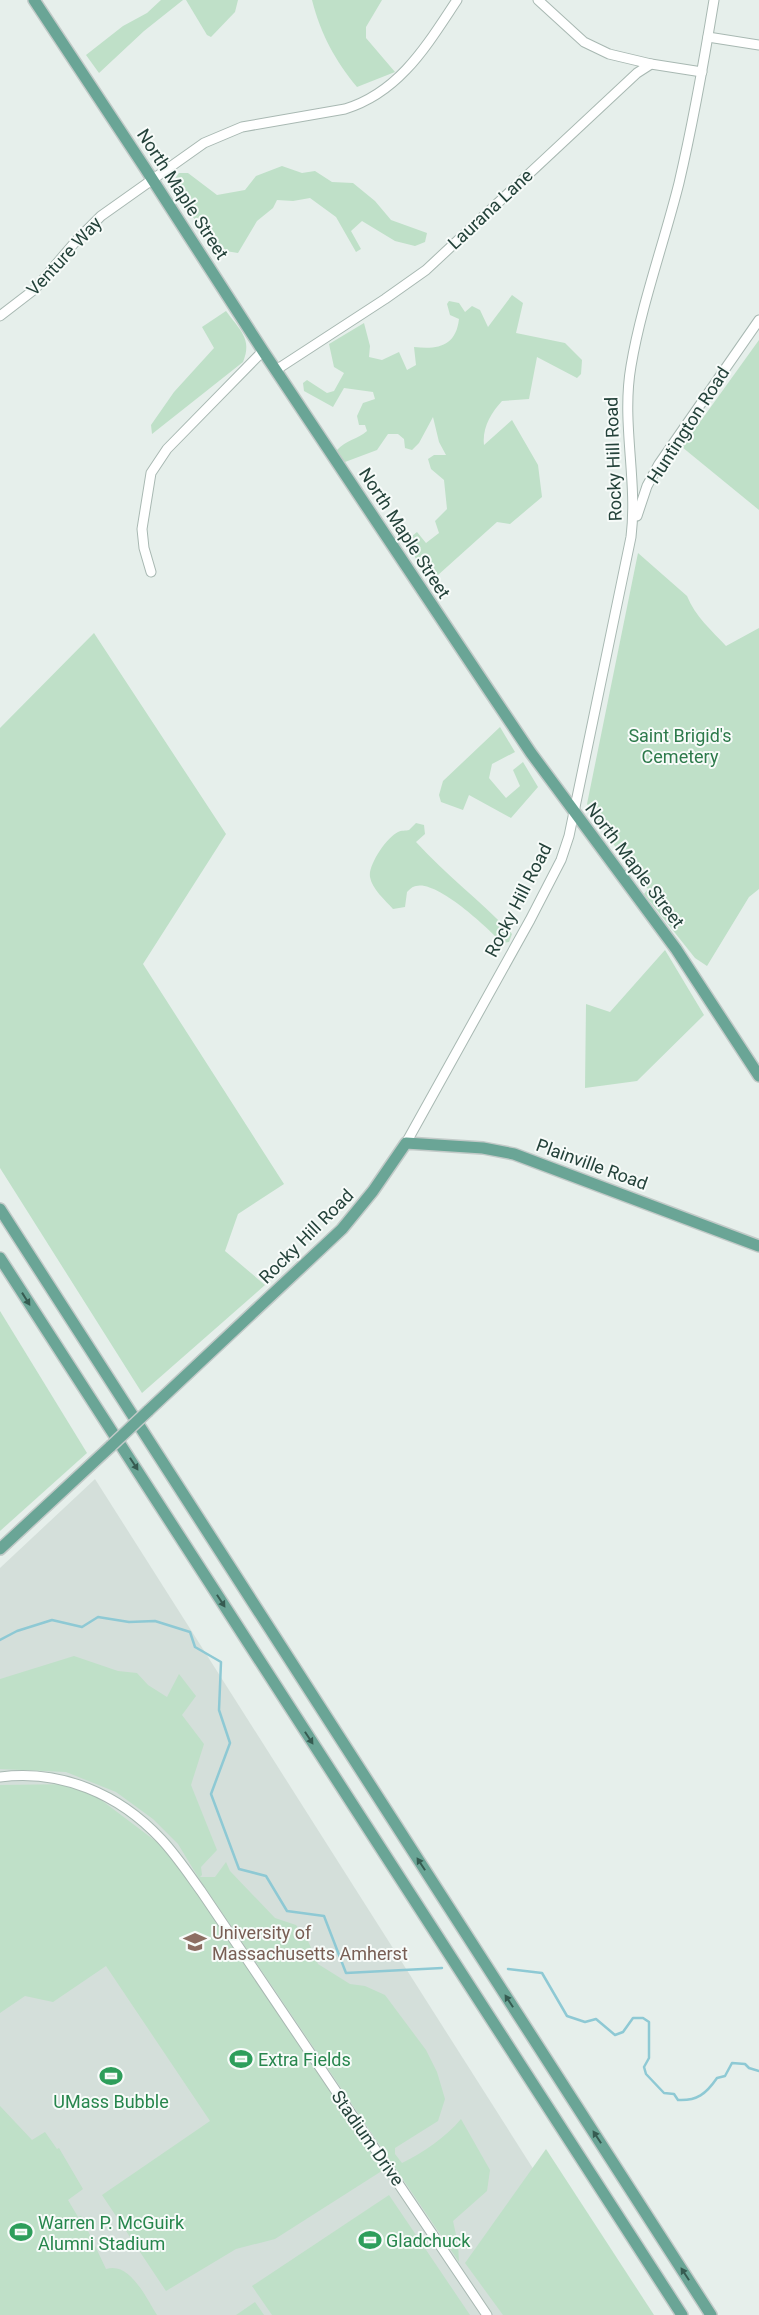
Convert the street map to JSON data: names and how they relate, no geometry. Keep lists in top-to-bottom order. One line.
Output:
{"streets":{"main road":["North Maple Street","Rocky Hill Road","Plainville Road"],"street":["Laurana Lane","Venture Way","Huntington Road","Stadium Drive"]},"crossings":[["North Maple Street","Laurana Lane"],["North Maple Street","Venture Way"],["North Maple Street","Rocky Hill Road"],["Huntington Road","Rocky Hill Road"],["Rocky Hill Road","Plainville Road"]],"parks":["Saint Brigid's Cemetery"],"places":{"school or university":["University of Massachusetts Amherst"],"sports":["Extra Fields","UMass Bubble","Warren P. McGuirk Alumni Stadium","Gladchuck"]}}
